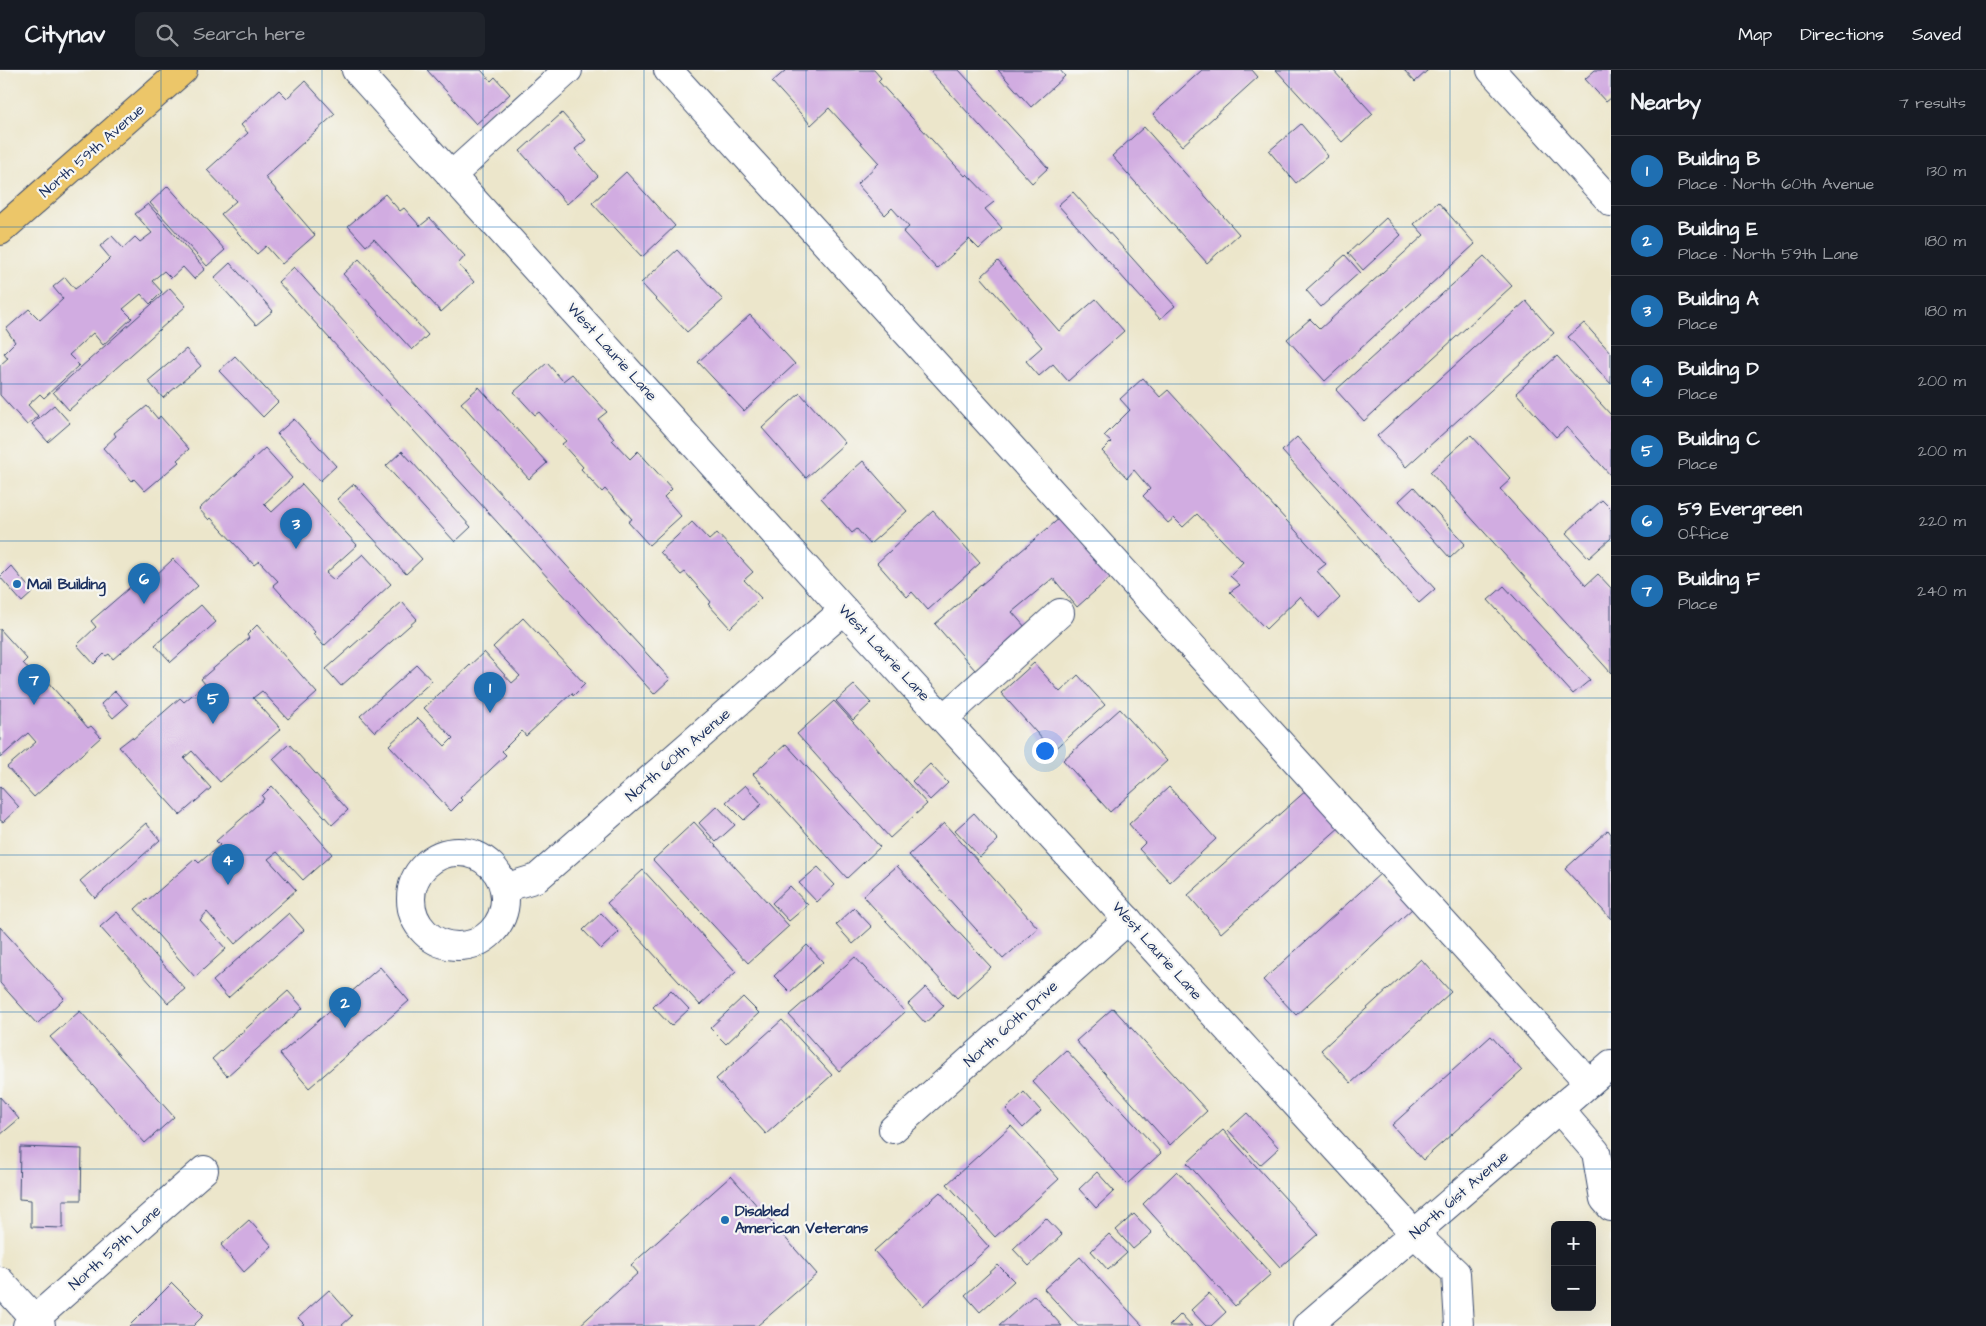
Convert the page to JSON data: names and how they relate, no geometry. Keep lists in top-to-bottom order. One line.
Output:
{"streets":{"main road":["North 59th Avenue"],"street":["West Laurie Lane","North 60th Avenue","North 60th Drive","North 61st Avenue","North 59th Lane"]},"crossings":[["West Laurie Lane","North 60th Avenue"],["West Laurie Lane","North 60th Drive"],["West Laurie Lane","North 61st Avenue"]],"places":["Mail Building","Disabled American Veterans"],"page":{"header":"Citynav","search":"Search here","nav":["Map","Directions","Saved"],"heading":["Nearby","7 results"],"list":[{"mark":"1","name":"Building B","note":"Place · North 60th Avenue","value":"130 m"},{"mark":"2","name":"Building E","note":"Place · North 59th Lane","value":"180 m"},{"mark":"3","name":"Building A","note":"Place","value":"180 m"},{"mark":"4","name":"Building D","note":"Place","value":"200 m"},{"mark":"5","name":"Building C","note":"Place","value":"200 m"},{"mark":"6","name":"59 Evergreen","note":"Office","value":"220 m"},{"mark":"7","name":"Building F","note":"Place","value":"240 m"}],"pins":["3","6","7","1","5","4","2"],"map_buttons":["+","−"]}}
